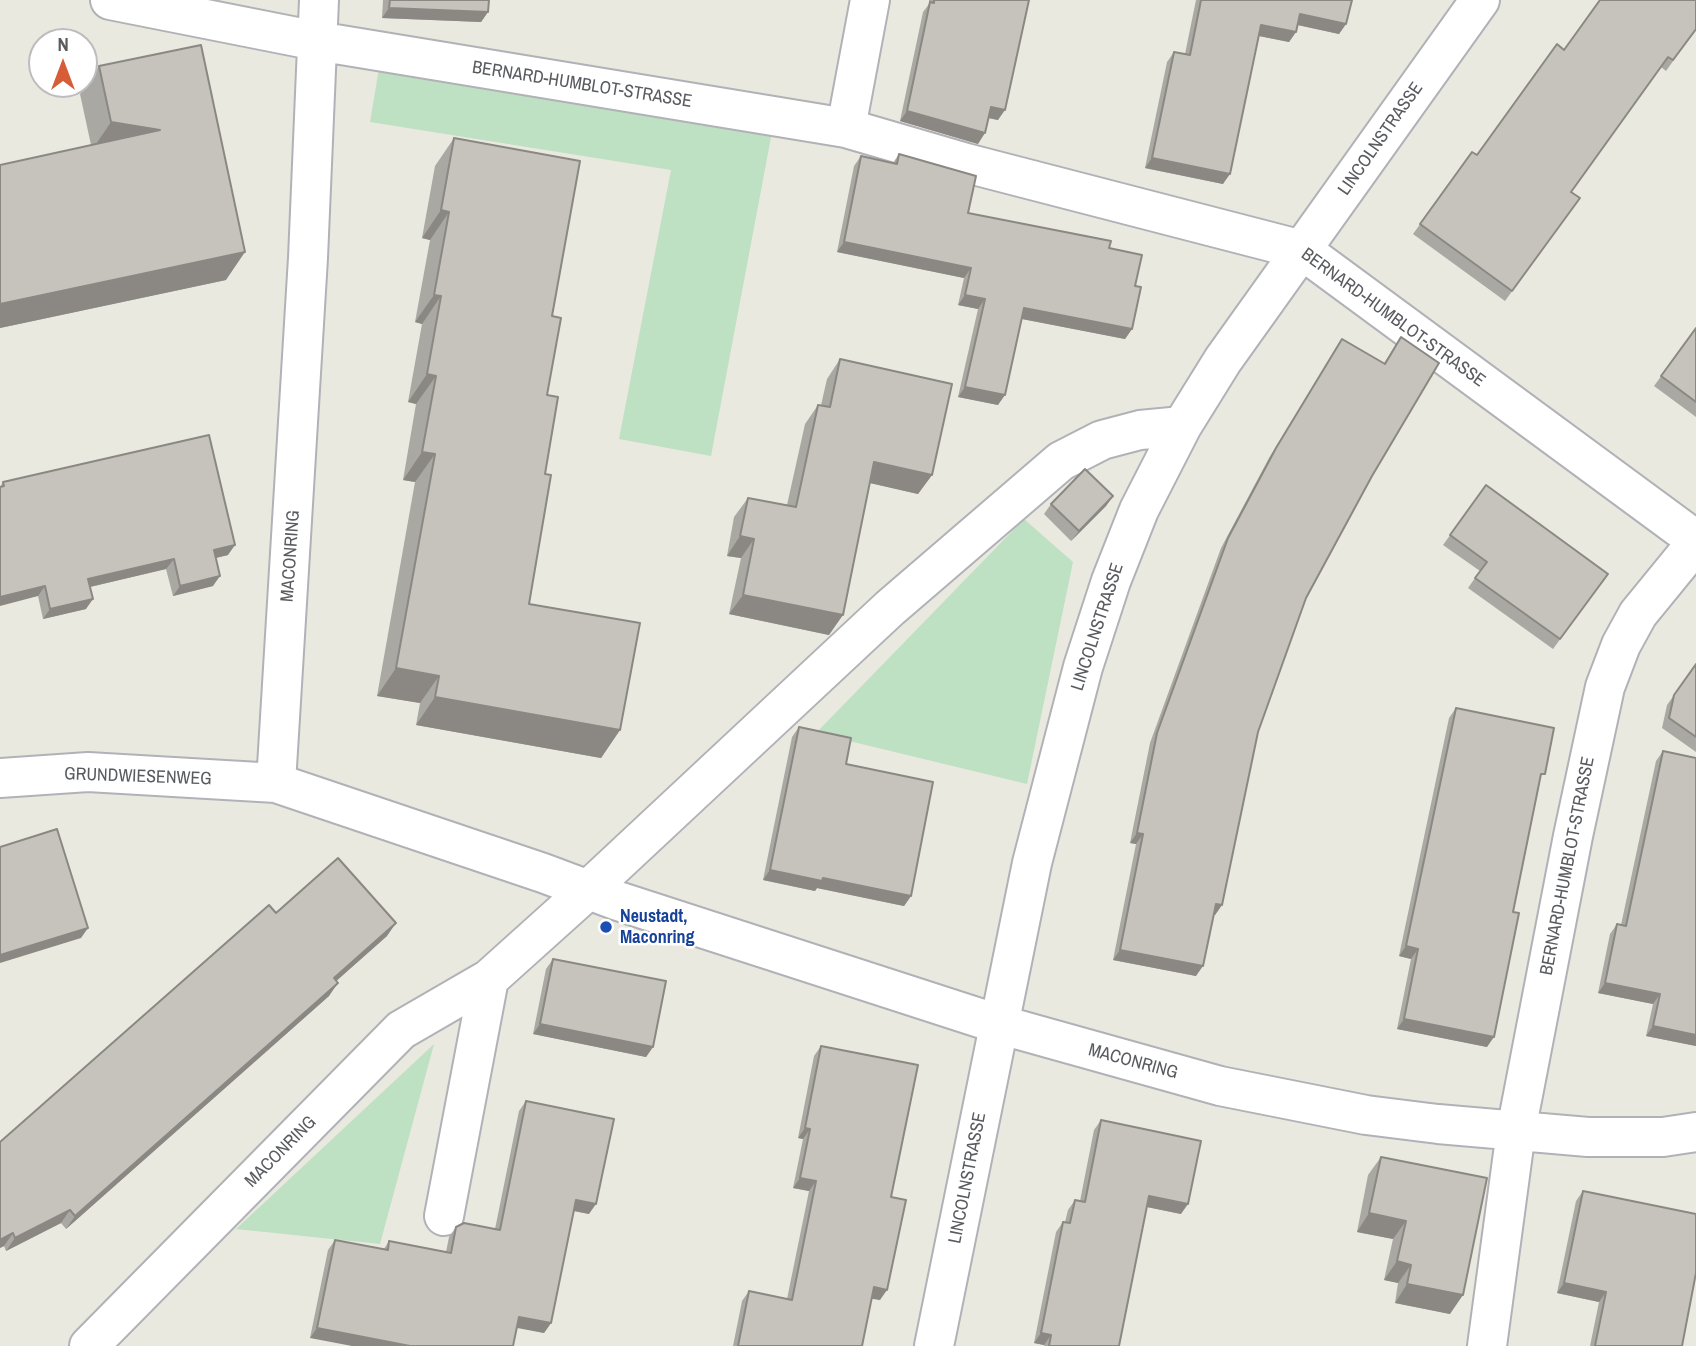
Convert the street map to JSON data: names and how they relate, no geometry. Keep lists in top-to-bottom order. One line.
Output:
{"streets":{"street":["BERNARD-HUMBLOT-STRASSE","LINCOLNSTRASSE","MACONRING","GRUNDWIESENWEG"]},"crossings":[["BERNARD-HUMBLOT-STRASSE","LINCOLNSTRASSE"],["BERNARD-HUMBLOT-STRASSE","MACONRING"],["LINCOLNSTRASSE","MACONRING"],["MACONRING","GRUNDWIESENWEG"]],"places":["Neustadt, Maconring"],"north":"top"}
